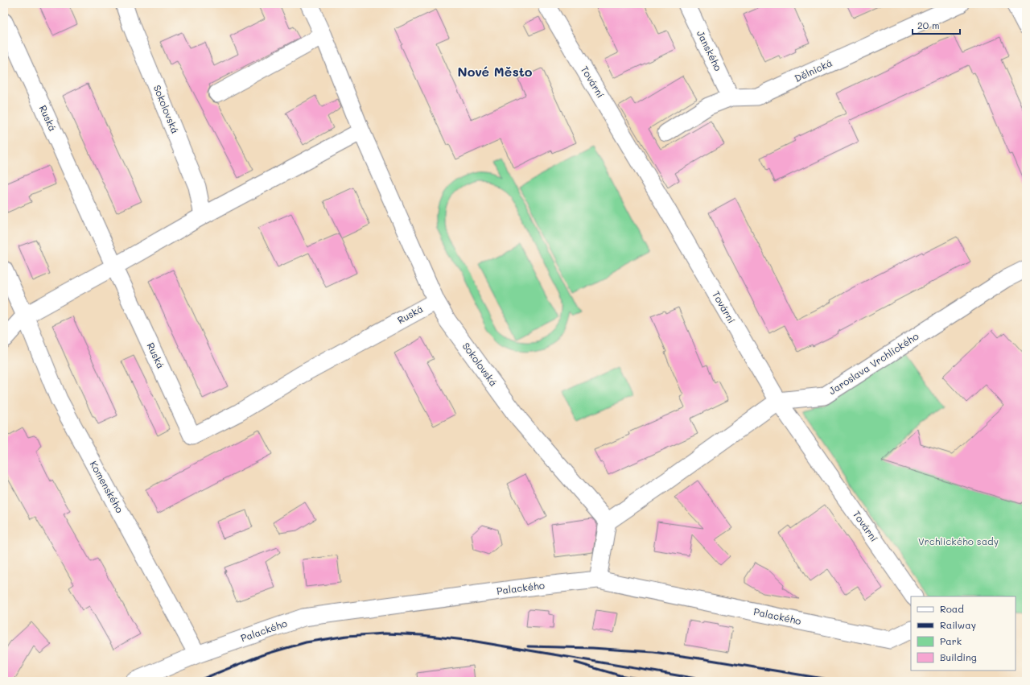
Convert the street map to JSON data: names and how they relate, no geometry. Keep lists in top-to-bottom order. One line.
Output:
{"streets":{"street":["Janského","Dělnická","Tovární","Sokolovská","Ruská","Jaroslava Vrchlického","Komenského","Palackého"]},"crossings":[["Janského","Dělnická"],["Tovární","Jaroslava Vrchlického"],["Sokolovská","Ruská"],["Sokolovská","Jaroslava Vrchlického"],["Komenského","Palackého"]],"districts":["Nové Město"],"parks":["Vrchlického sady"],"legend":["Road","Railway","Park","Building"],"scale_bar":"20 m"}
